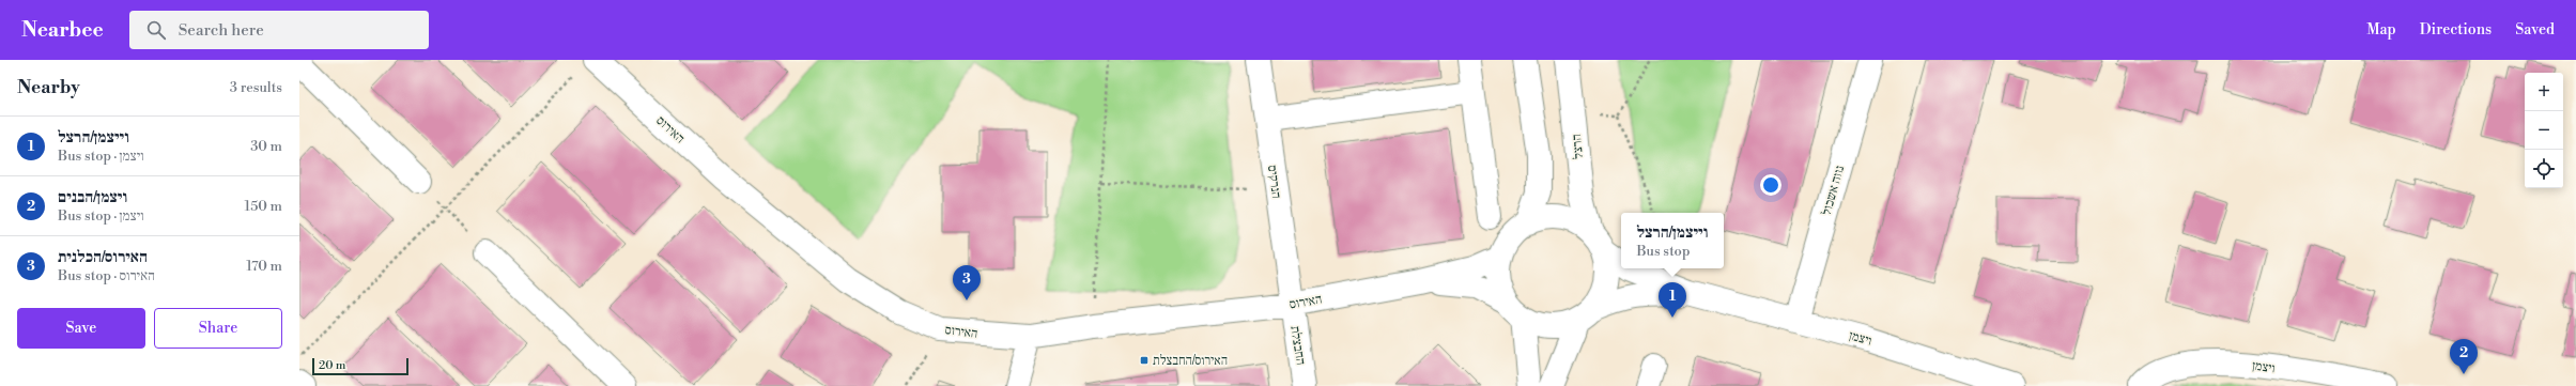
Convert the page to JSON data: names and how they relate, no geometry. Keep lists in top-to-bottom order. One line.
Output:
{"streets":{"street":["האירוס","הרצל","הנרקיס","נווה אשכול","ויצמן","החבצלת"]},"crossings":[["האירוס","הרצל"],["האירוס","הנרקיס"],["האירוס","ויצמן"],["האירוס","החבצלת"],["הרצל","ויצמן"],["הנרקיס","החבצלת"],["נווה אשכול","ויצמן"]],"places":{"transit":["האירוס/החבצלת"]},"scale_bar":"20 m","page":{"header":"Nearbee","search":"Search here","nav":["Map","Directions","Saved"],"heading":["Nearby","3 results"],"map_buttons":["+","−"],"list":[{"mark":"1","name":"וייצמן/הרצל","note":"Bus stop · ויצמן","value":"30 m"},{"mark":"2","name":"ויצמן/הבנים","note":"Bus stop · ויצמן","value":"150 m"},{"mark":"3","name":"האירוס/הכלנית","note":"Bus stop · האירוס","value":"170 m"}],"popup":["וייצמן/הרצל","Bus stop"],"pins":["3","1","2"],"buttons":["Save","Share"],"scale":"20 m"}}
